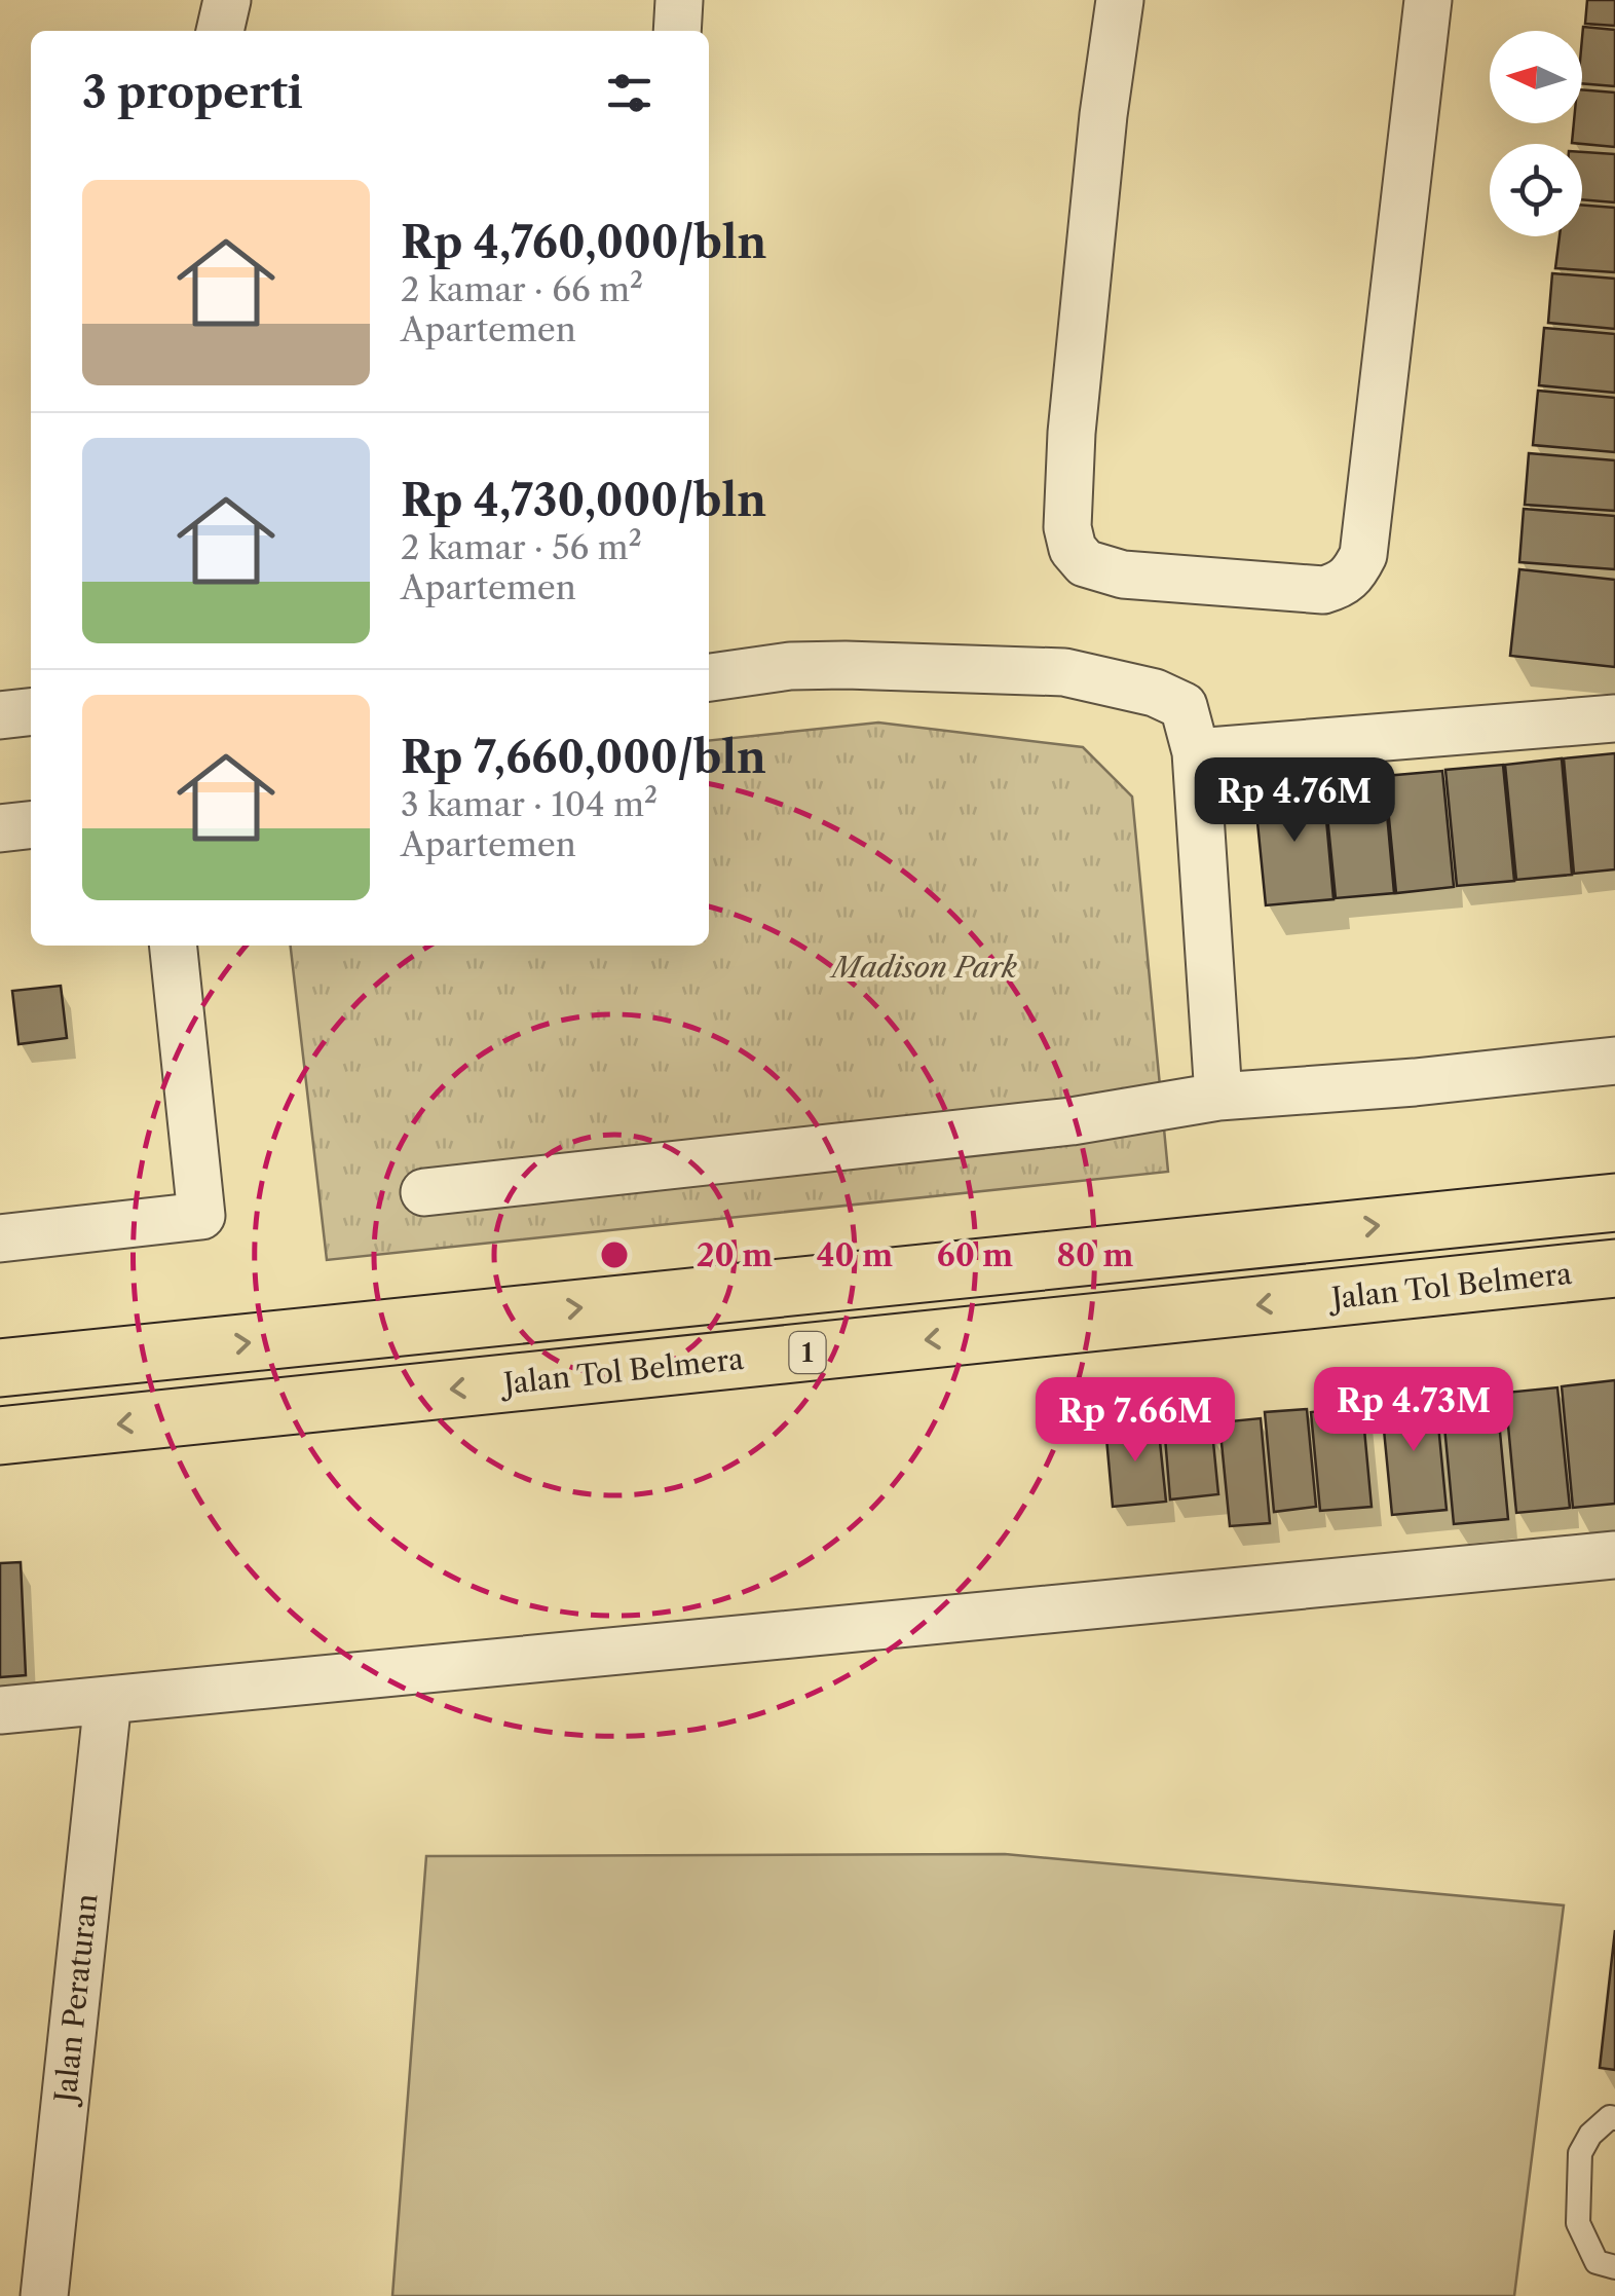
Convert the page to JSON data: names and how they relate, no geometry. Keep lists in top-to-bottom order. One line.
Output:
{"streets":{"highway":["Jalan Tol Belmera","1"],"street":["Jalan Peraturan"]},"parks":["Madison Park"],"north":"left","page":{"heading":"3 properti","list":[{"name":"Rp 4,760,000/bln","note":"2 kamar · 66 m² · Apartemen"},{"name":"Rp 4,730,000/bln","note":"2 kamar · 56 m² · Apartemen"},{"name":"Rp 7,660,000/bln","note":"3 kamar · 104 m² · Apartemen"}],"price":["Rp 4.76M","Rp 4.73M","Rp 7.66M"]},"rings":["20 m","40 m","60 m","80 m"]}
